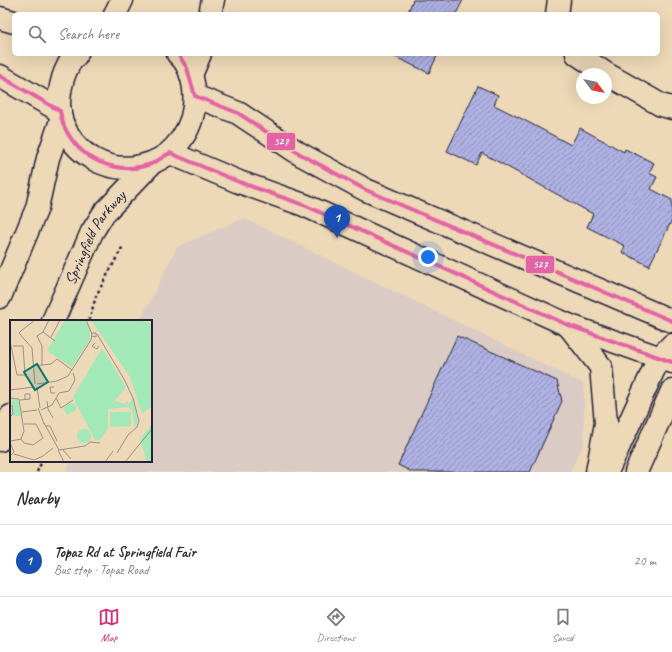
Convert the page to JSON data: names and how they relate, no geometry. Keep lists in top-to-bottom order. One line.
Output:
{"streets":{"street":["Springfield Parkway"]},"lines":["transit line 527"],"north":"bottom right","page":{"search":"Search here","pins":"1","heading":"Nearby","list":[{"mark":"1","name":"Topaz Rd at Springfield Fair","note":"Bus stop · Topaz Road","value":"20 m"}],"nav":["Map","Directions","Saved"]}}
